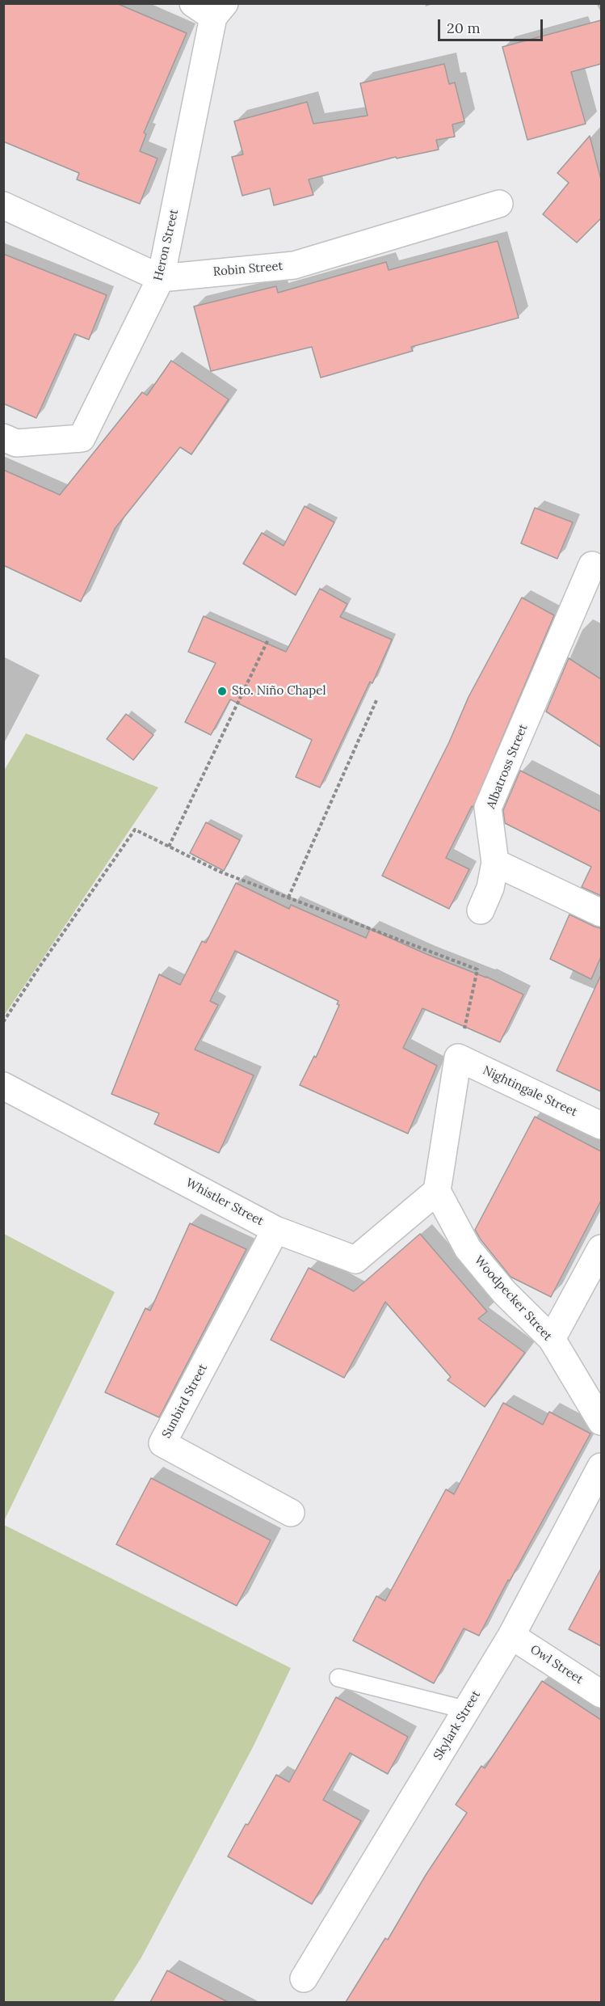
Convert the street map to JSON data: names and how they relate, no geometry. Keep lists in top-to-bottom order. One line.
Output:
{"streets":{"street":["Heron Street","Robin Street","Albatross Street","Nightingale Street","Whistler Street","Woodpecker Street","Sunbird Street","Owl Street","Skylark Street"]},"crossings":[["Heron Street","Robin Street"],["Whistler Street","Woodpecker Street"],["Whistler Street","Sunbird Street"],["Owl Street","Skylark Street"]],"places":["Sto. Niño Chapel"],"scale_bar":"20 m"}
